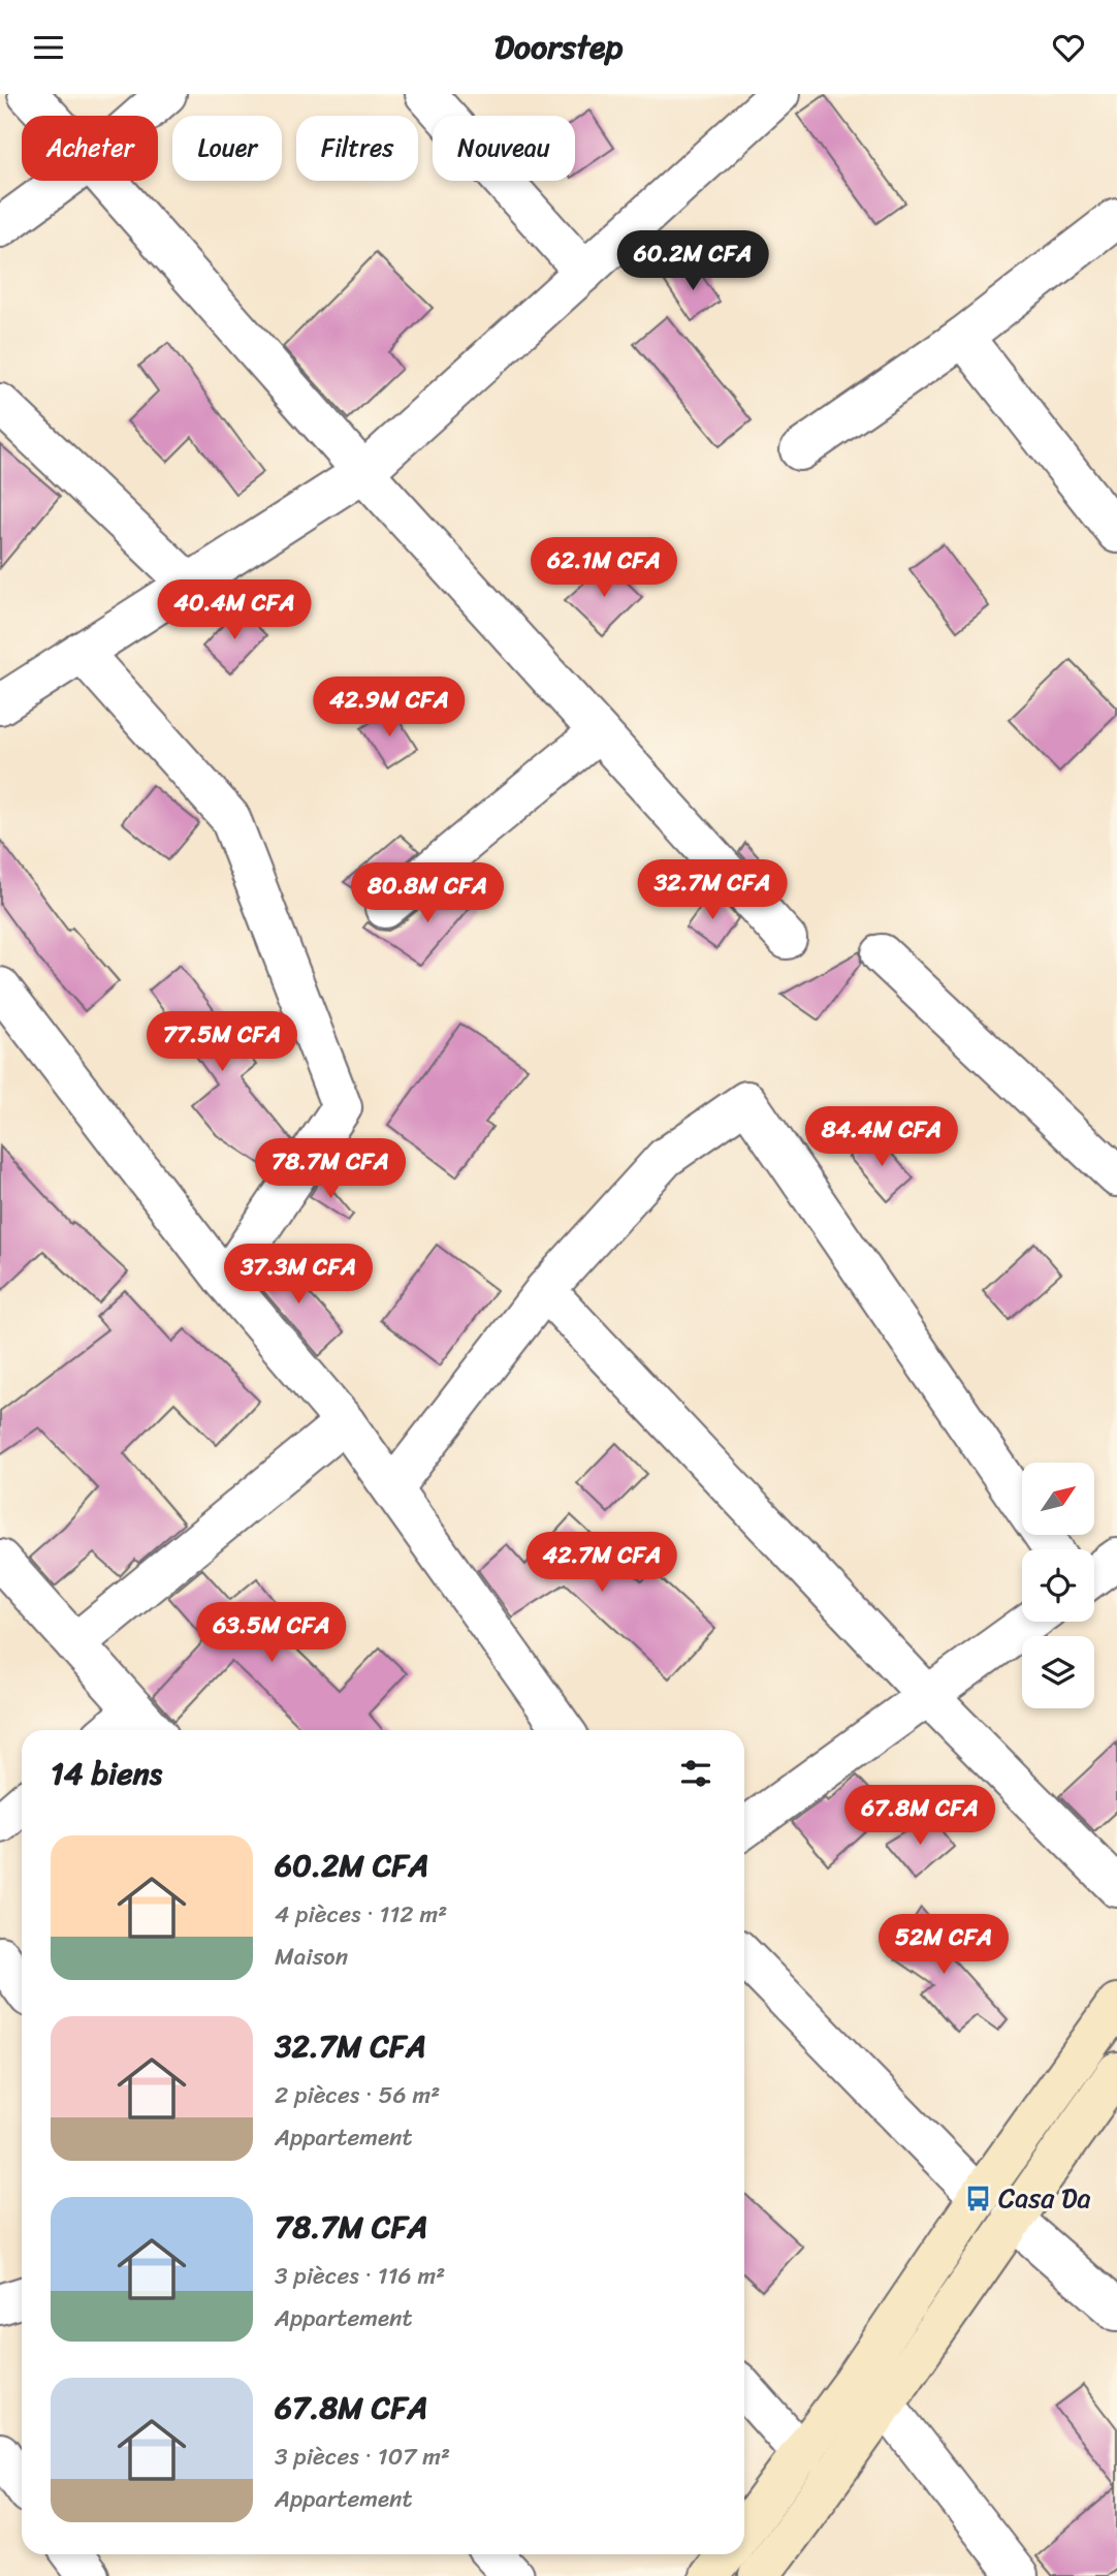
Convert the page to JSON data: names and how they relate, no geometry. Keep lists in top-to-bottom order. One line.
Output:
{"places":{"bus stop":["Casa Da"]},"north":"top right","page":{"header":"Doorstep","chip":["Acheter","Louer","Filtres","Nouveau"],"price":["60.2M CFA","62.1M CFA","40.4M CFA","42.9M CFA","32.7M CFA","80.8M CFA","77.5M CFA","84.4M CFA","78.7M CFA","37.3M CFA","42.7M CFA","63.5M CFA","67.8M CFA","52M CFA"],"heading":"14 biens","list":[{"name":"60.2M CFA","note":"4 pièces · 112 m² · Maison"},{"name":"32.7M CFA","note":"2 pièces · 56 m² · Appartement"},{"name":"78.7M CFA","note":"3 pièces · 116 m² · Appartement"},{"name":"67.8M CFA","note":"3 pièces · 107 m² · Appartement"}]}}
